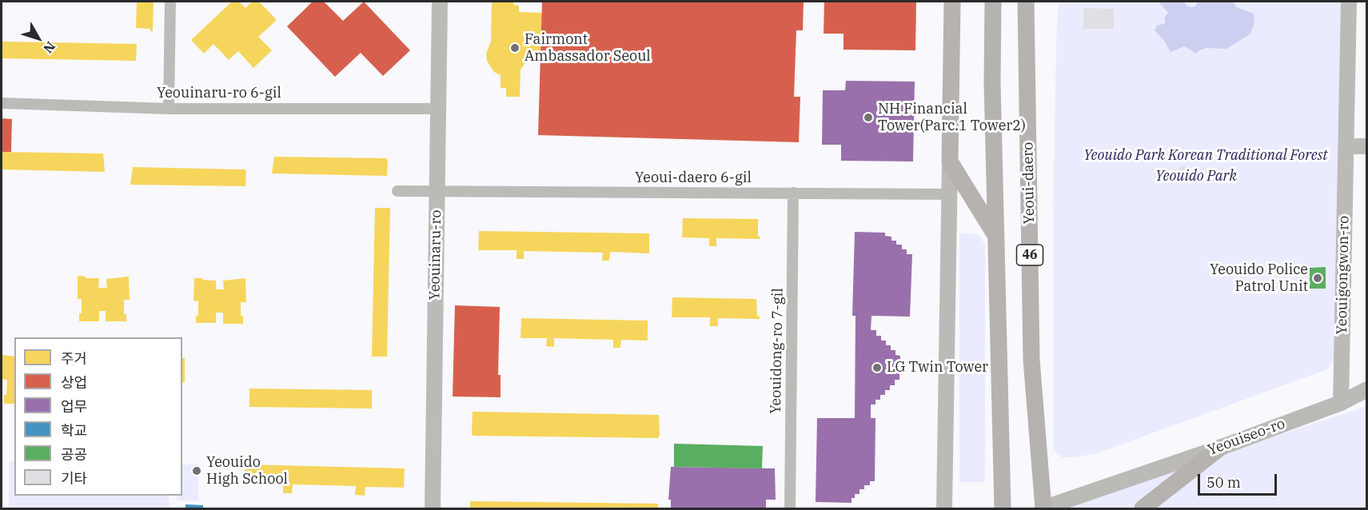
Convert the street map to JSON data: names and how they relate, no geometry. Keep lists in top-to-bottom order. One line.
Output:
{"streets":{"main road":["Yeoui-daero","46"],"street":["Yeouinaru-ro 6-gil","Yeoui-daero 6-gil","Yeouinaru-ro","Yeouigongwon-ro","Yeouidong-ro 7-gil","Yeouiseo-ro"]},"crossings":[["Yeouinaru-ro 6-gil","Yeouinaru-ro"],["Yeoui-daero 6-gil","Yeouinaru-ro"],["Yeoui-daero 6-gil","Yeouidong-ro 7-gil"],["Yeoui-daero","Yeouiseo-ro"],["Yeouigongwon-ro","Yeouiseo-ro"]],"parks":["Yeouido Park Korean Traditional Forest","Yeouido Park"],"places":["Fairmont Ambassador Seoul","NH Financial Tower(Parc.1 Tower2)","Yeouido Police Patrol Unit","LG Twin Tower","Yeouido High School"],"legend":["주거","상업","업무","학교","공공","기타"],"scale_bar":"50 m","north":"bottom right"}
